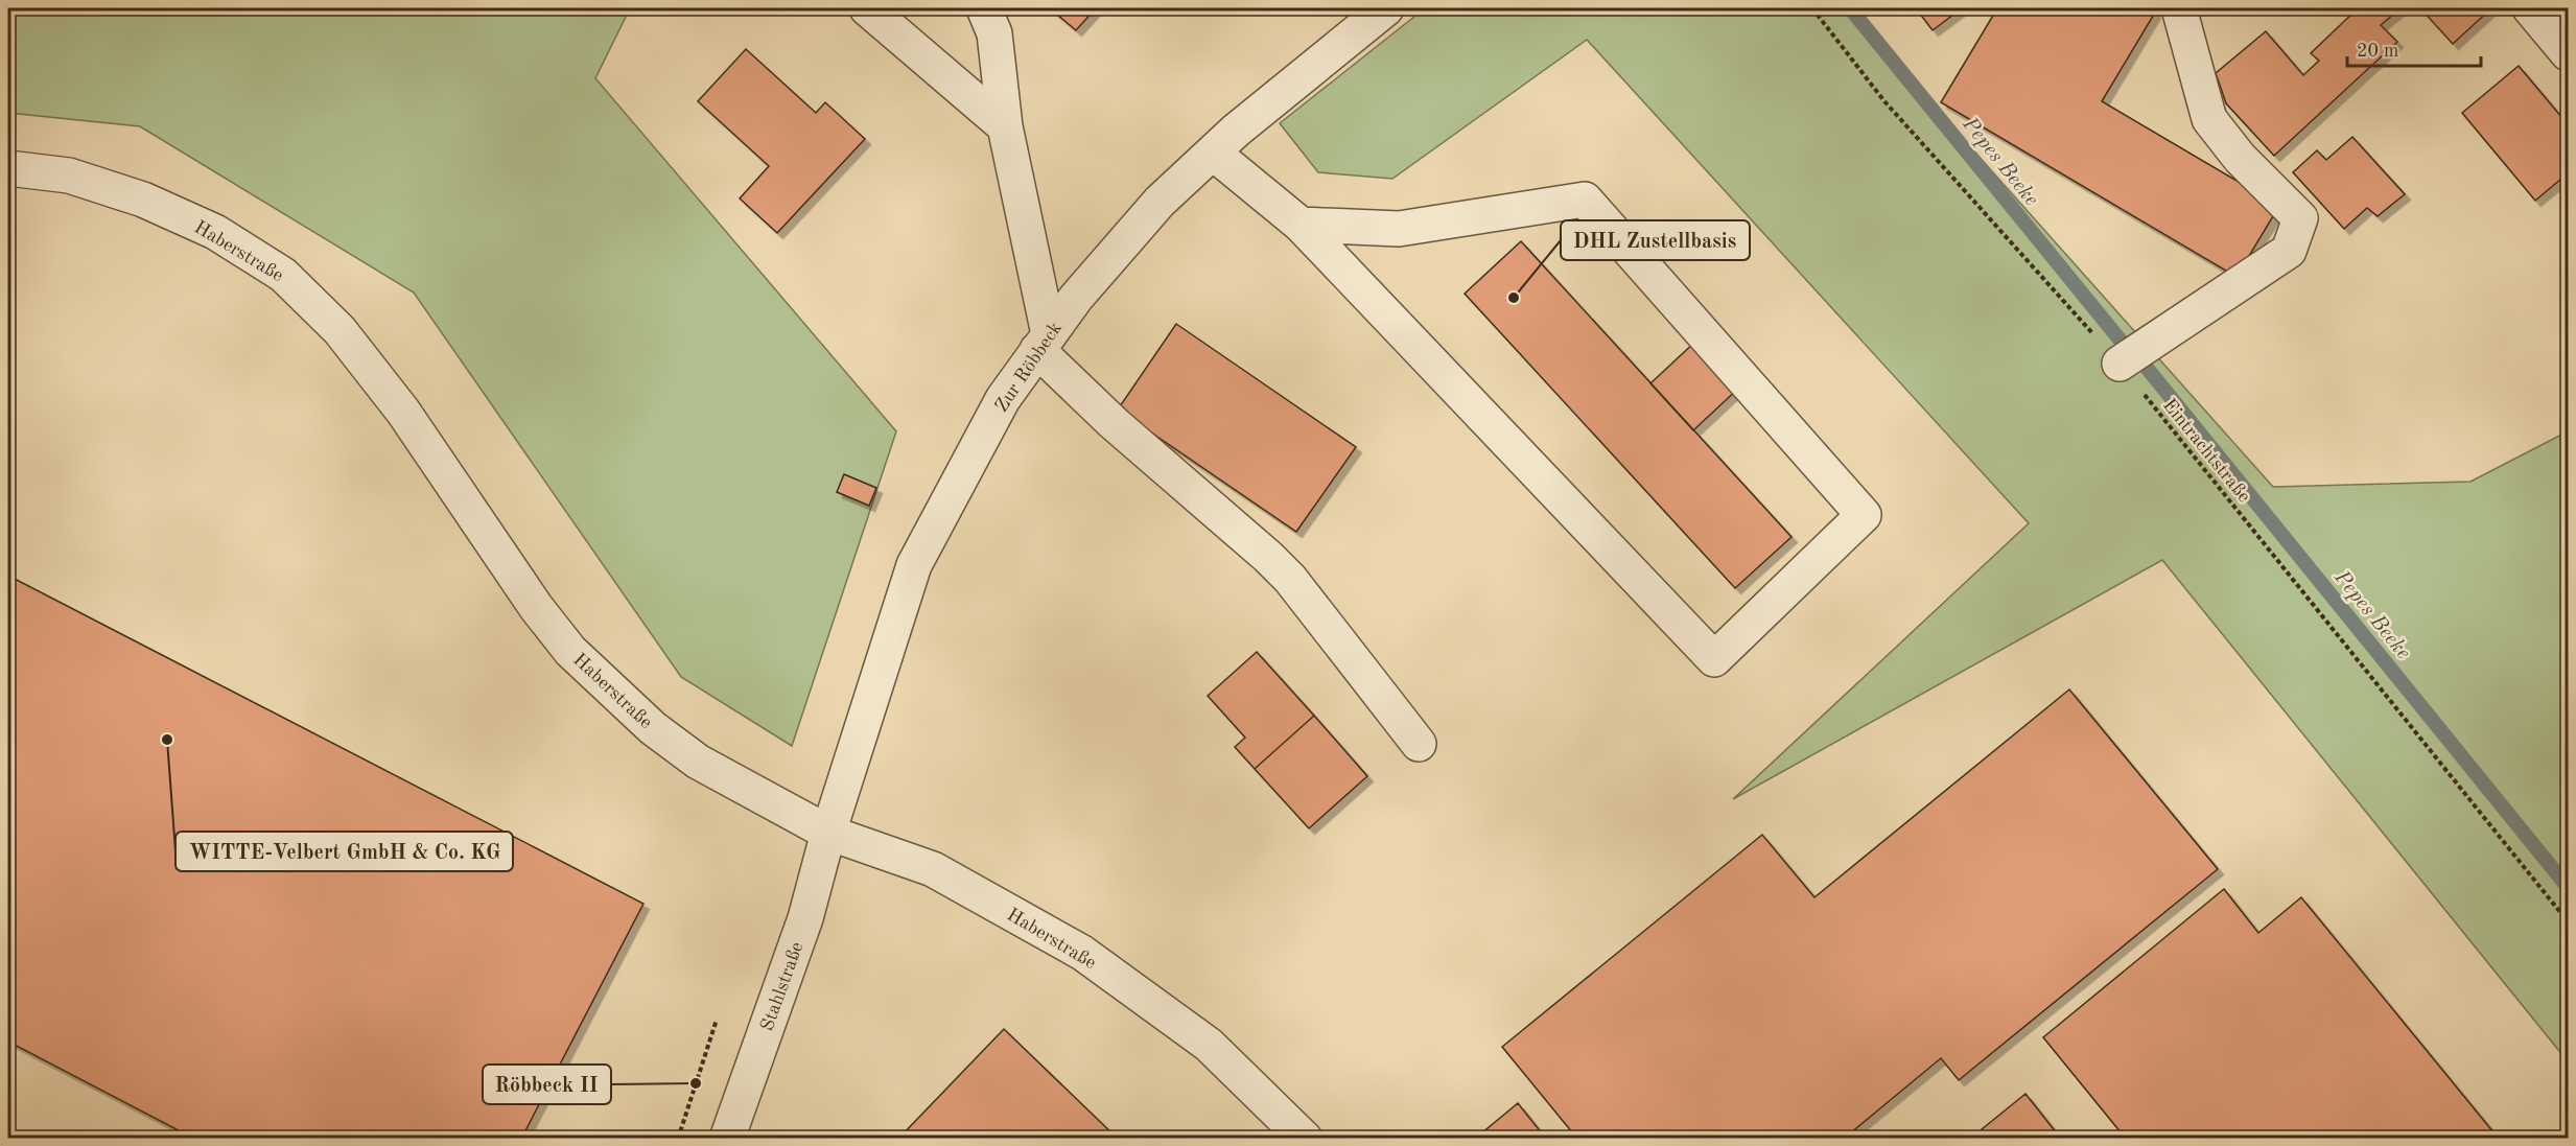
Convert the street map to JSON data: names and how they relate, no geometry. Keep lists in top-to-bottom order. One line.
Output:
{"streets":{"street":["Haberstraße","Zur Röbbeck","Stahlstraße"],"path":["Eintrachtstraße"]},"crossings":[["Haberstraße","Zur Röbbeck"],["Haberstraße","Stahlstraße"],["Zur Röbbeck","Stahlstraße"]],"water":["Pepes Beeke"],"places":["DHL Zustellbasis","WITTE-Velbert GmbH & Co. KG","Röbbeck II"],"scale_bar":"20 m"}
